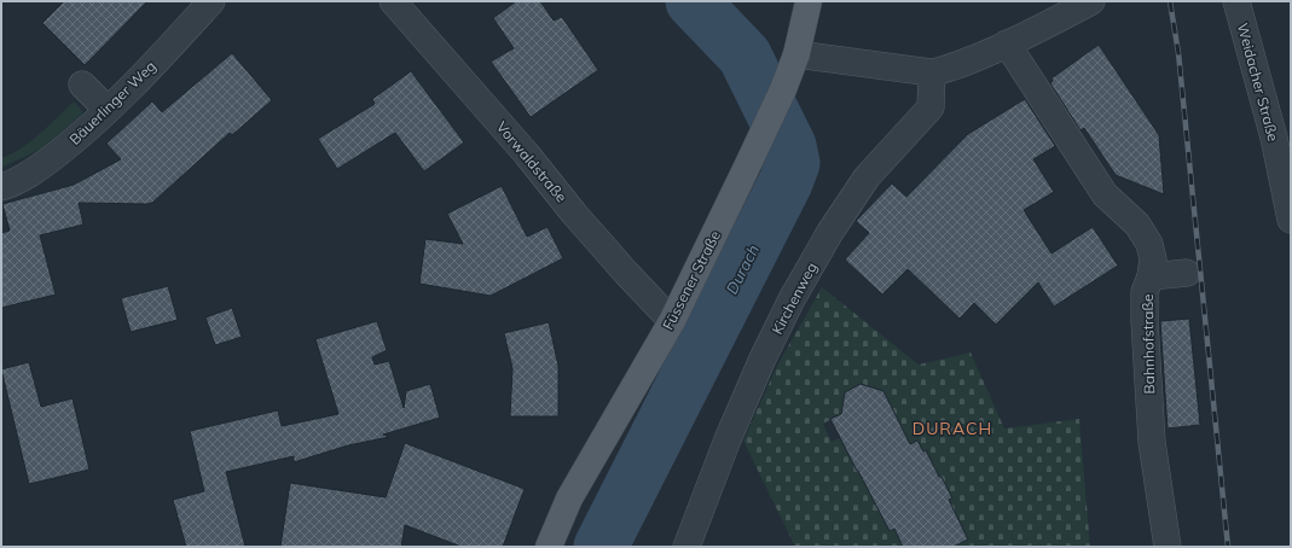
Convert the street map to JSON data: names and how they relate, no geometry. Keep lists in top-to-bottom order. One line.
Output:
{"streets":{"main road":["Füssener Straße"],"street":["Weidacher Straße","Bäuerlinger Weg","Vorwaldstraße","Kirchenweg","Bahnhofstraße"]},"crossings":[["Vorwaldstraße","Füssener Straße"]],"districts":["DURACH"],"water":["Durach"]}
